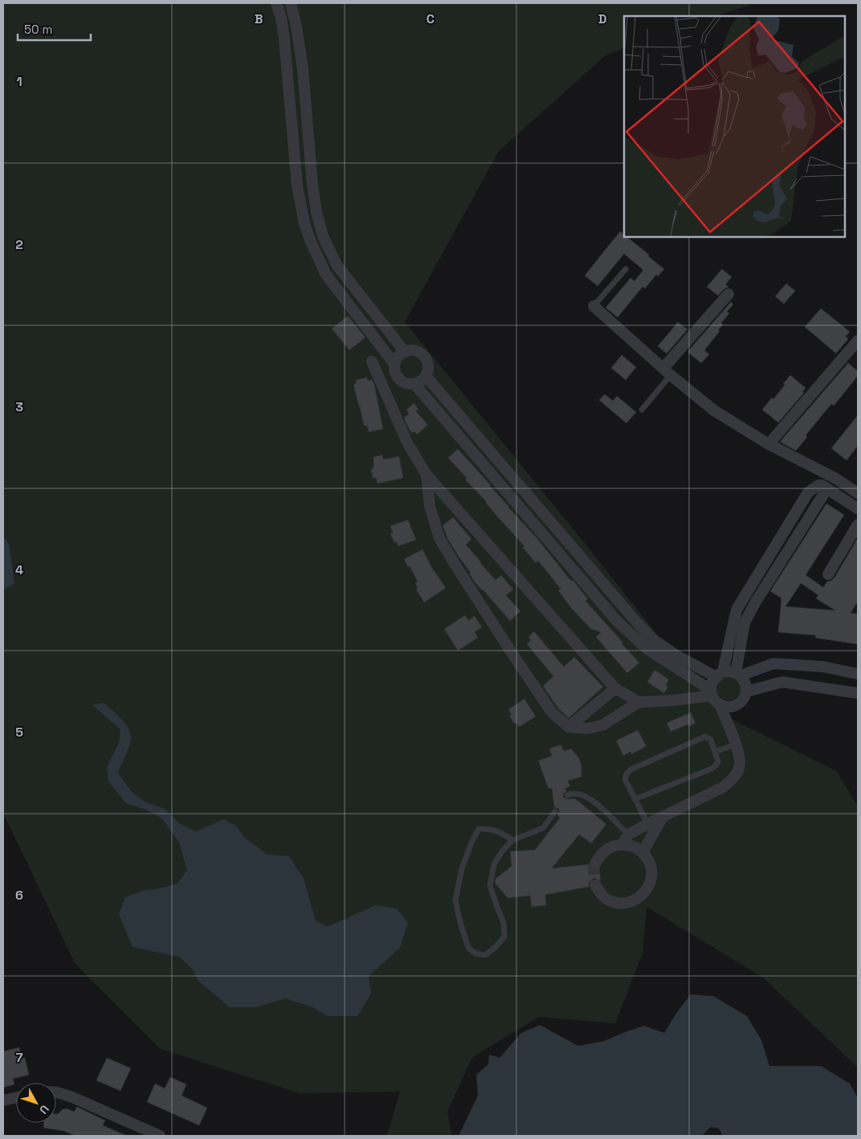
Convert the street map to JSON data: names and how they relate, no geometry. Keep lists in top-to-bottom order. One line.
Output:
{"scale_bar":"50 m","north":"bottom right","grid":{"columns":["B","C","D"],"rows":["1","2","3","4","5","6","7"]}}
